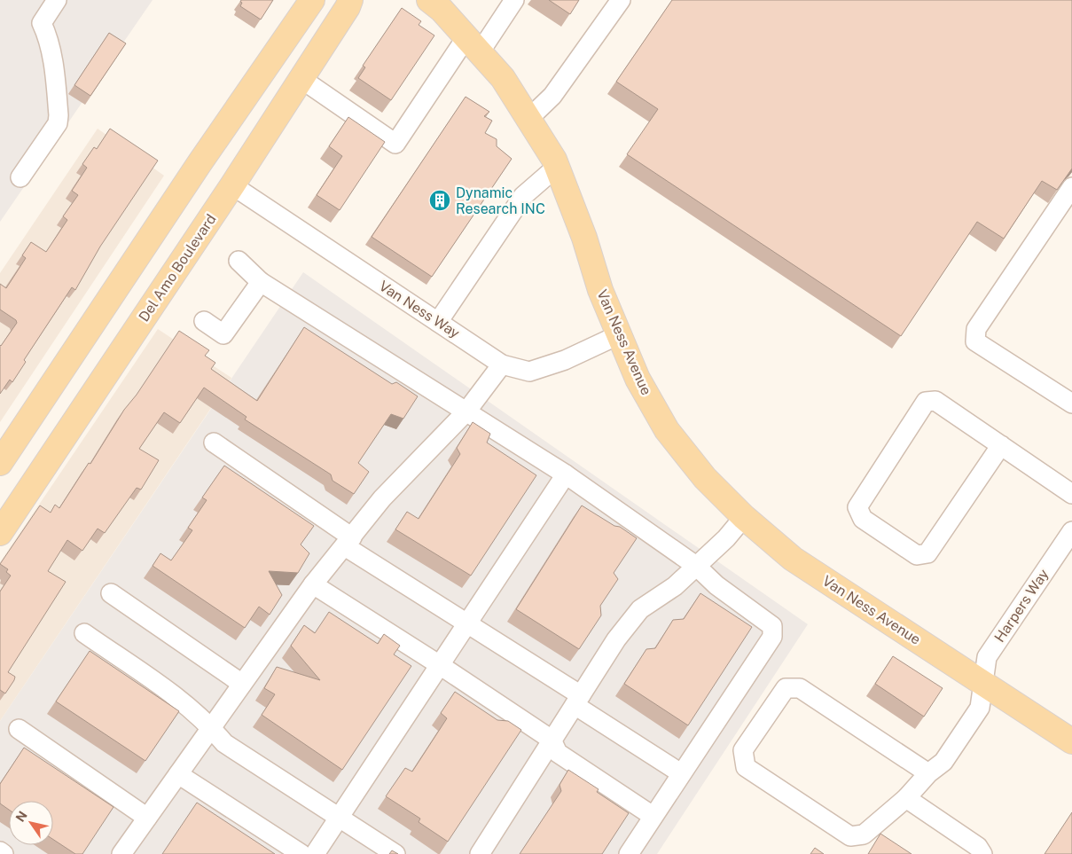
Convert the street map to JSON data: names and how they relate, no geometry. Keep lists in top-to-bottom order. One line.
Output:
{"streets":{"main road":["Del Amo Boulevard","Van Ness Avenue"],"street":["Van Ness Way","Harpers Way"]},"crossings":[["Del Amo Boulevard","Van Ness Way"],["Van Ness Way","Van Ness Avenue"],["Van Ness Avenue","Harpers Way"]],"places":{"building":["Dynamic Research INC"]},"north":"top left"}
